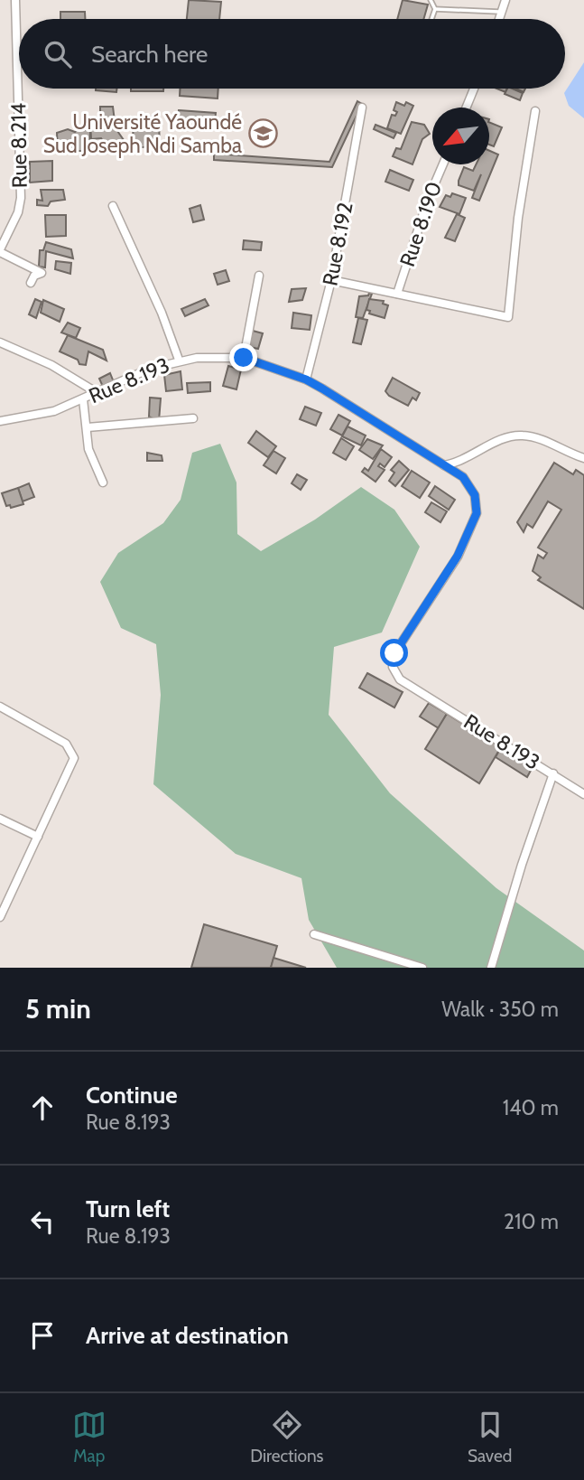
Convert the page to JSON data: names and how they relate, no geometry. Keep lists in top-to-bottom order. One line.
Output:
{"streets":{"street":["Rue 8.214","Rue 8.190","Rue 8.192","Rue 8.193"]},"crossings":[["Rue 8.192","Rue 8.193"]],"places":{"school or university":["Université Yaoundé Sud Joseph Ndi Samba"]},"north":"bottom left","page":{"search":"Search here","heading":["5 min","Walk · 350 m"],"list":[["Continue","Rue 8.193","140 m"],["Turn left","Rue 8.193","210 m"],"Arrive at destination"],"nav":["Map","Directions","Saved"]}}
